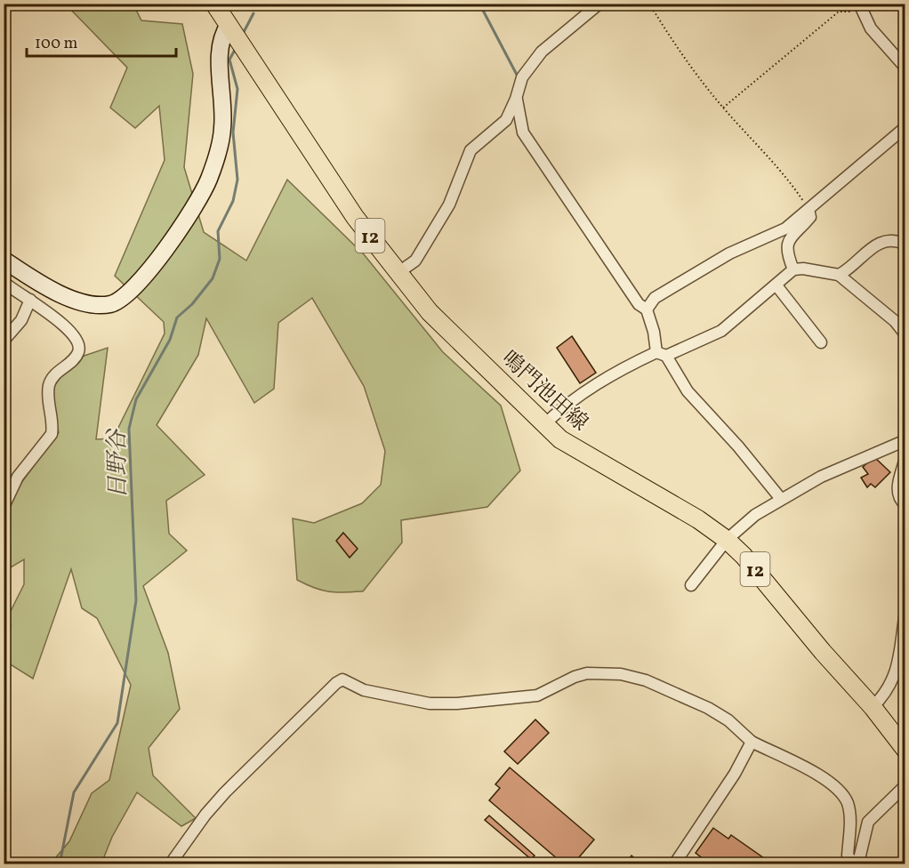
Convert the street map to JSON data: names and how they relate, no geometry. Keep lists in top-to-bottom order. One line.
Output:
{"streets":{"main road":["12","鳴門池田線"]},"water":["日野谷"],"scale_bar":"100 m"}
